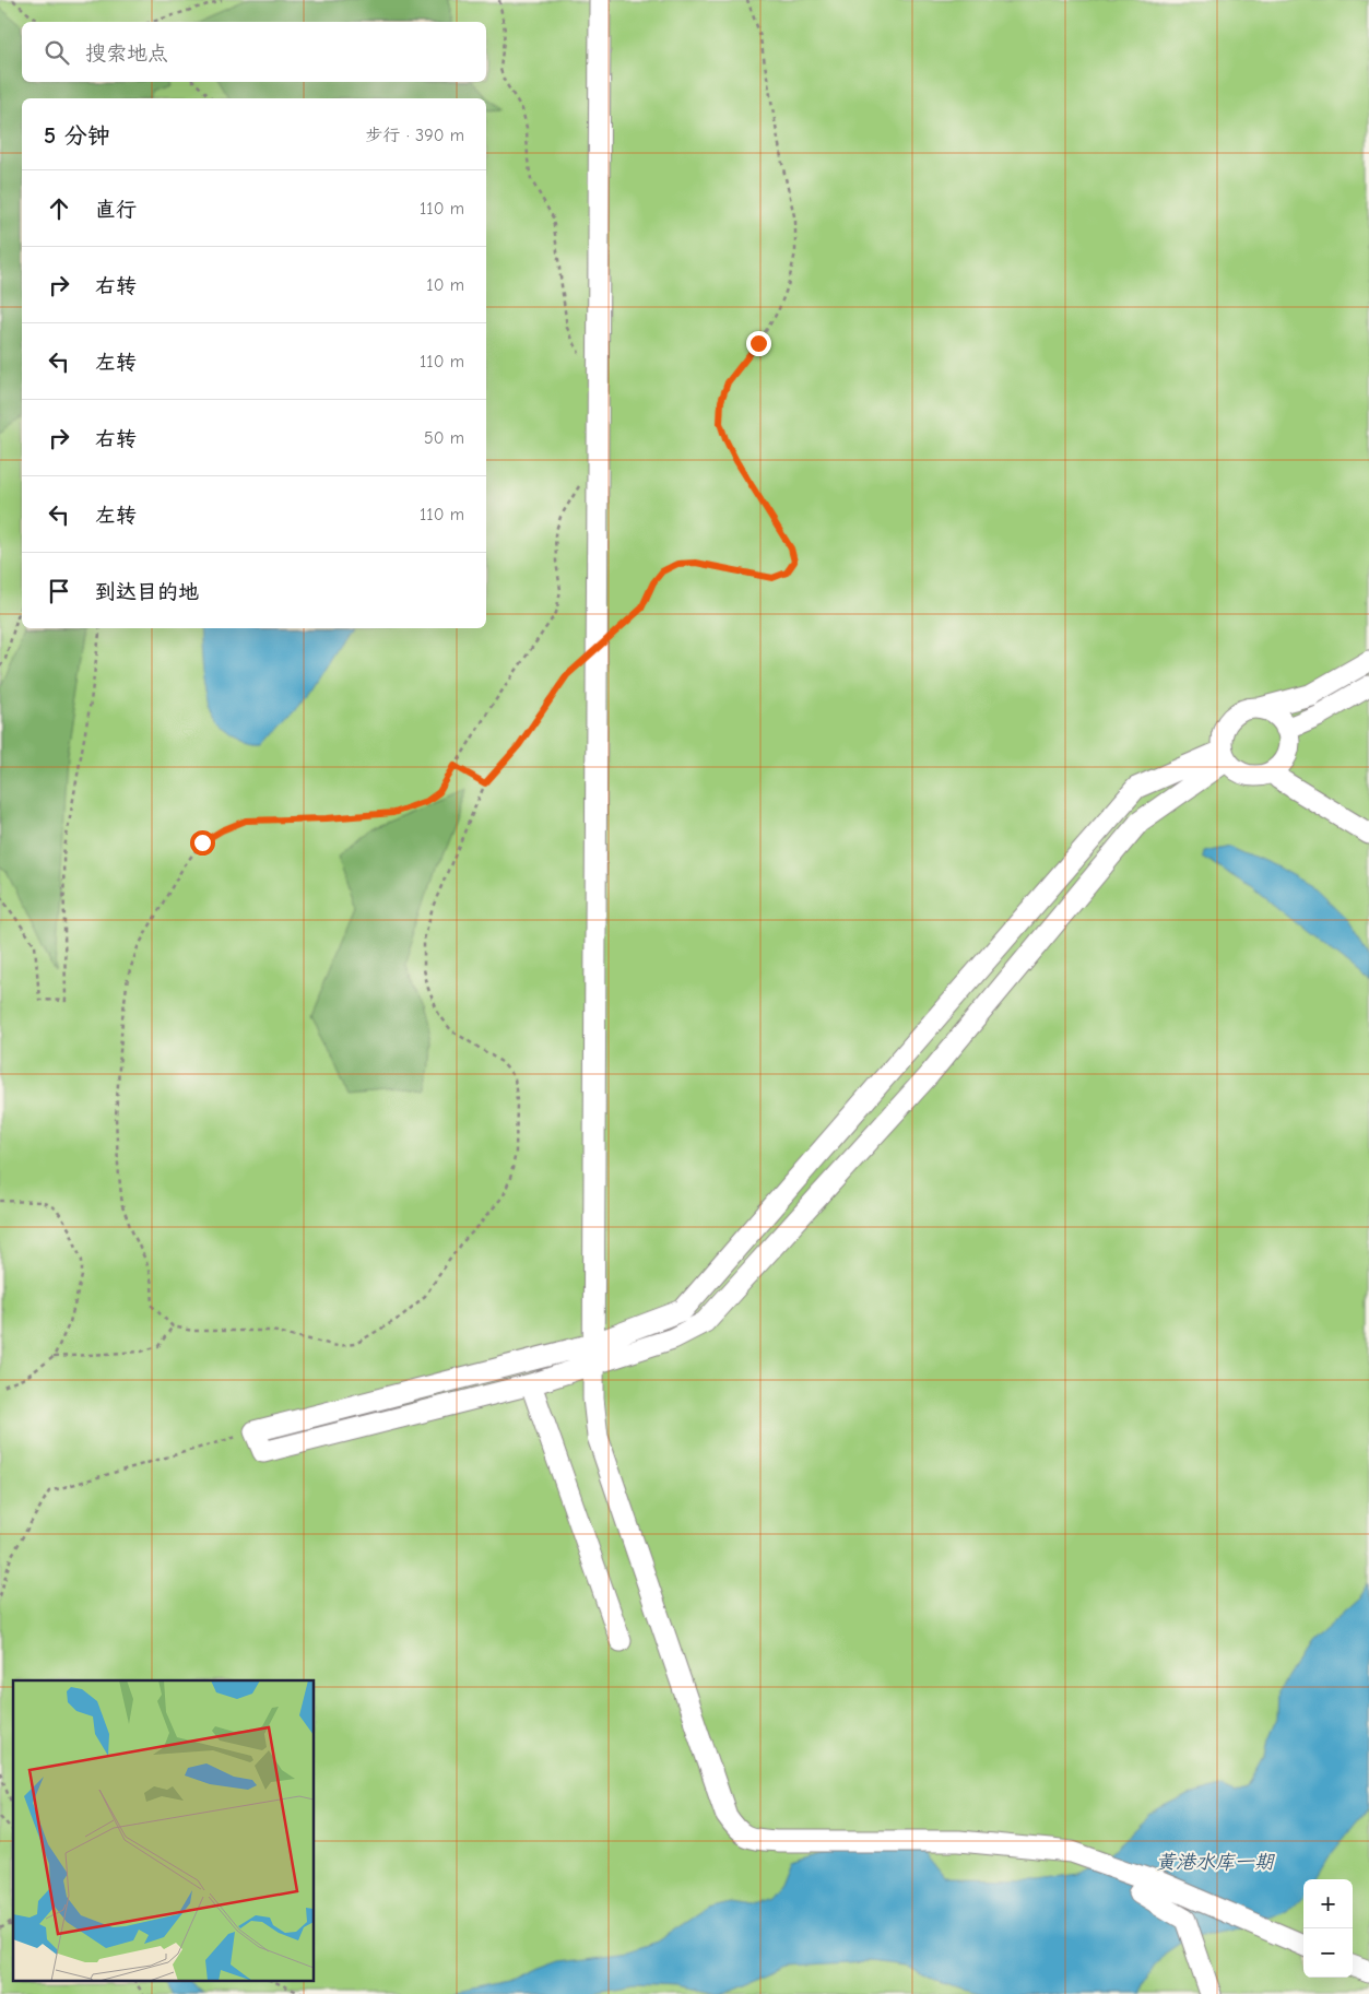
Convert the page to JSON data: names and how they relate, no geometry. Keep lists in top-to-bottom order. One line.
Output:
{"water":["黄港水库一期"],"page":{"search":"搜索地点","heading":["5 分钟","步行 · 390 m"],"list":[["直行","110 m"],["右转","10 m"],["左转","110 m"],["右转","50 m"],["左转","110 m"],"到达目的地"],"map_buttons":["+","−"]}}
